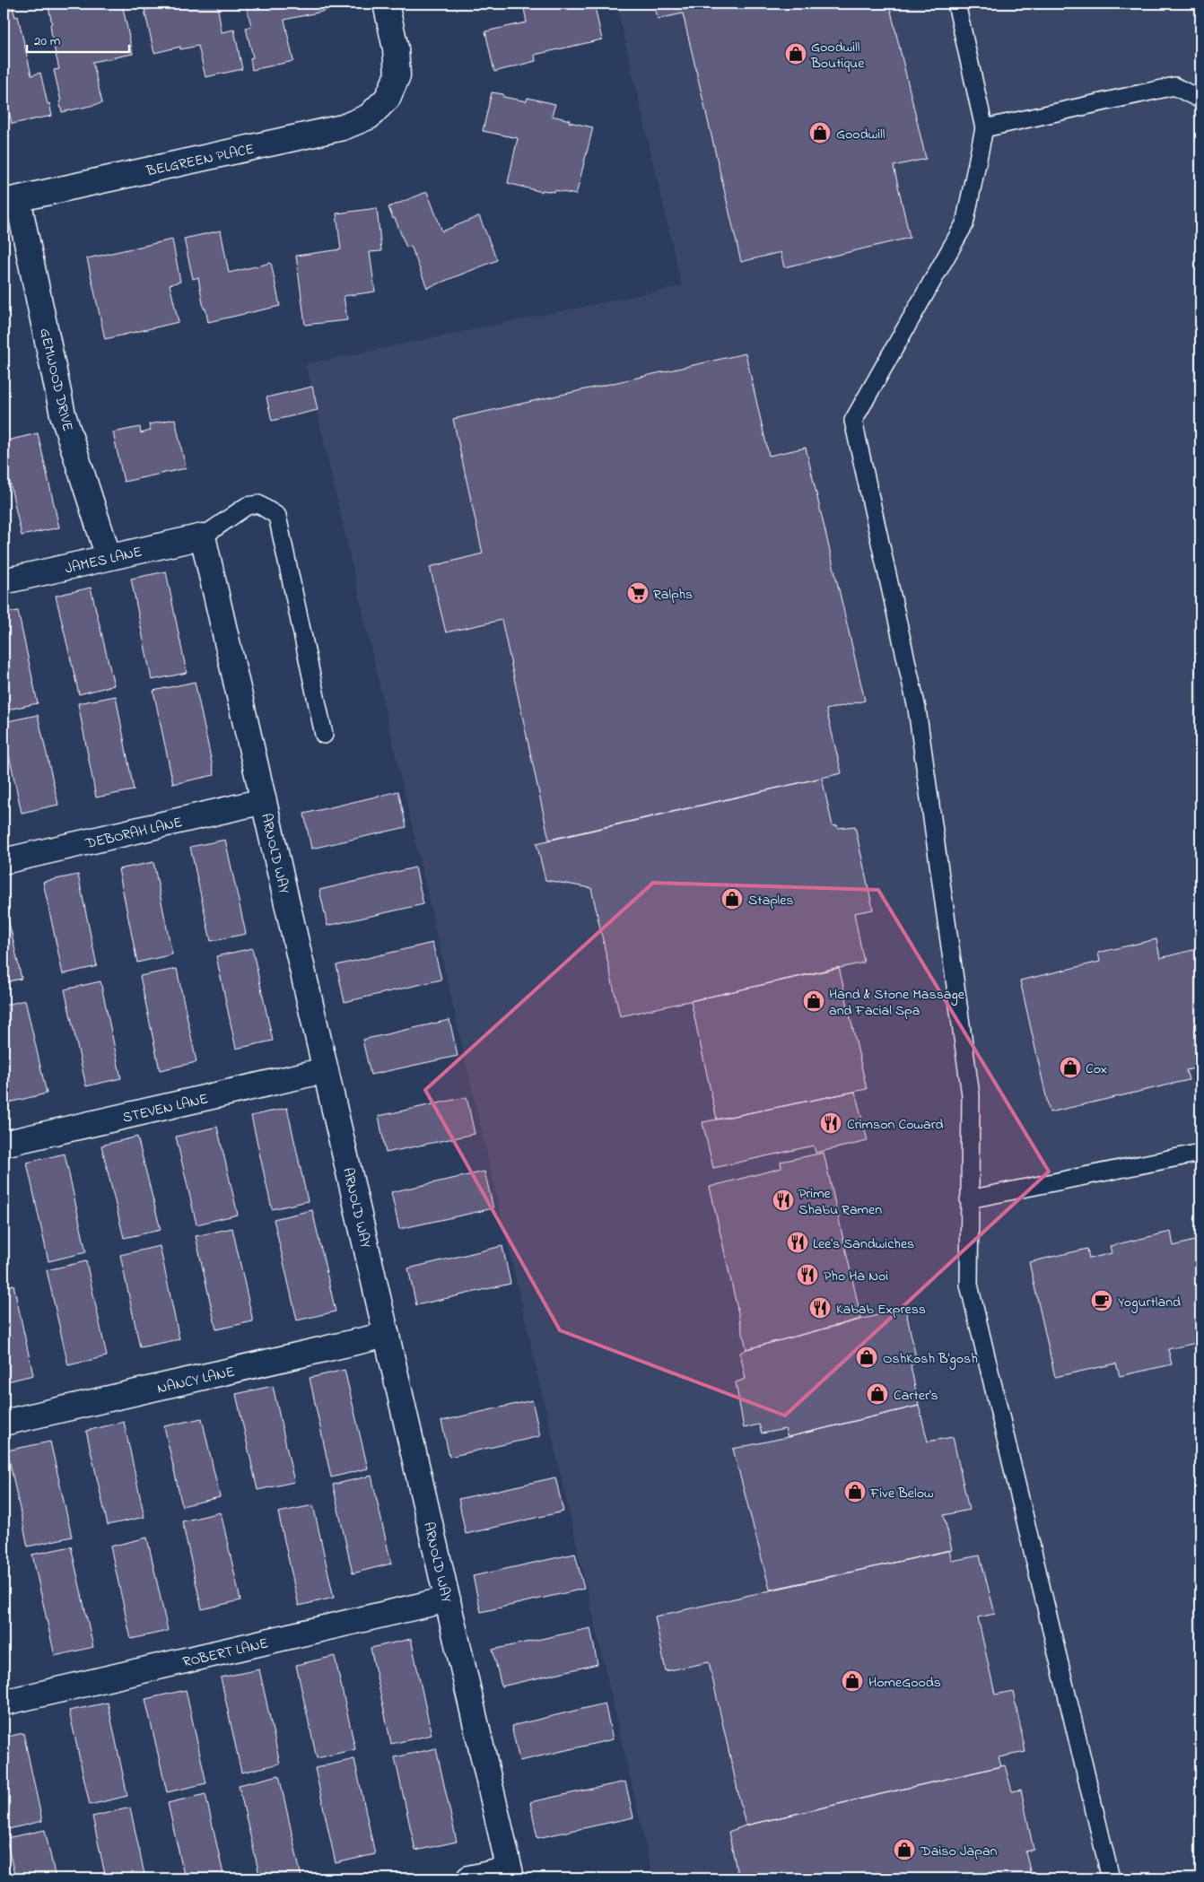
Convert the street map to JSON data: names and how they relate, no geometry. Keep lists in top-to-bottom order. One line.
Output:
{"streets":{"street":["BELGREEN PLACE","GEMWOOD DRIVE","JAMES LANE","DEBORAH LANE","ARNOLD WAY","STEVEN LANE","NANCY LANE","ROBERT LANE"]},"crossings":[["BELGREEN PLACE","GEMWOOD DRIVE"],["GEMWOOD DRIVE","JAMES LANE"],["JAMES LANE","ARNOLD WAY"],["DEBORAH LANE","ARNOLD WAY"],["ARNOLD WAY","STEVEN LANE"],["ARNOLD WAY","NANCY LANE"],["ARNOLD WAY","ROBERT LANE"]],"places":{"shop":["Goodwill Boutique","Goodwill","Staples","Hand & Stone Massage and Facial Spa","Cox","OshKosh B'gosh","Carter's","Five Below","HomeGoods","Daiso Japan"],"supermarket":["Ralphs"],"restaurant":["Crimson Coward","Prime Shabu Ramen","Lee's Sandwiches","Pho Ha Noi","Kabab Express"],"cafe":["Yogurtland"]},"scale_bar":"20 m"}
